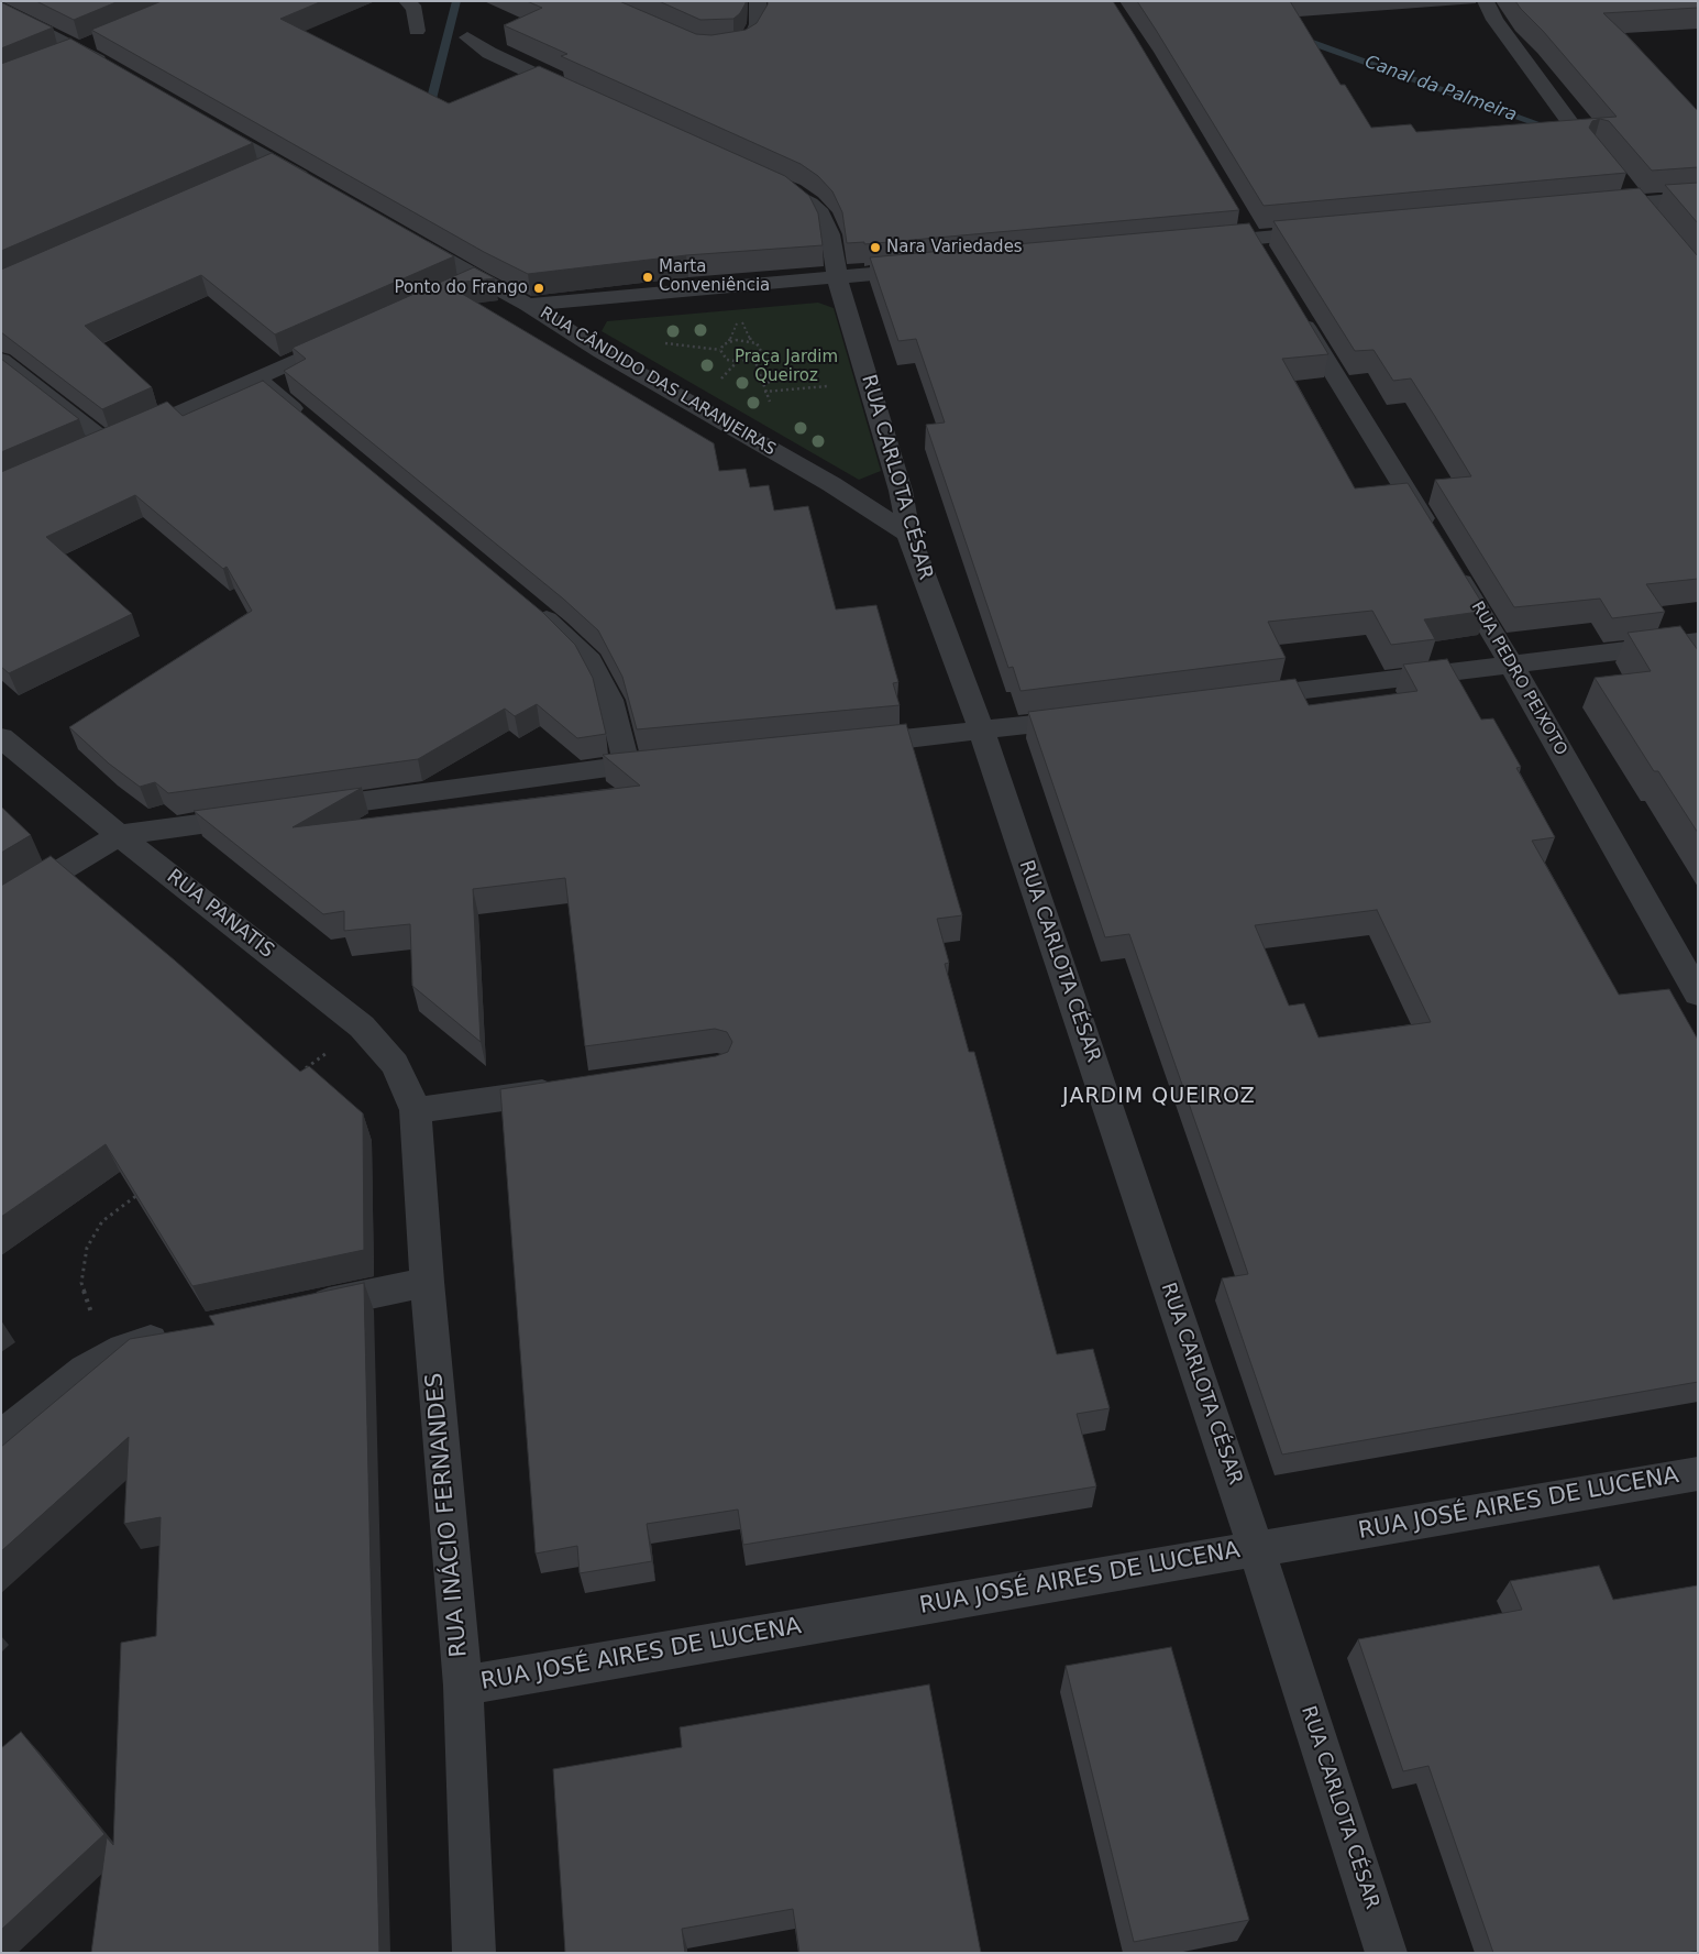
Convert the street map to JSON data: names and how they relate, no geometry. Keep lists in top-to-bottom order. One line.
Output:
{"streets":{"street":["RUA CÂNDIDO DAS LARANJEIRAS","RUA CARLOTA CÉSAR","RUA PEDRO PEIXOTO","RUA PANATIS","RUA JOSÉ AIRES DE LUCENA","RUA INÁCIO FERNANDES"]},"crossings":[["RUA CÂNDIDO DAS LARANJEIRAS","RUA CARLOTA CÉSAR"],["RUA CARLOTA CÉSAR","RUA JOSÉ AIRES DE LUCENA"],["RUA PANATIS","RUA INÁCIO FERNANDES"],["RUA JOSÉ AIRES DE LUCENA","RUA INÁCIO FERNANDES"]],"districts":["JARDIM QUEIROZ"],"water":["Canal da Palmeira"],"parks":["Praça Jardim Queiroz"],"places":["Nara Variedades","Marta Conveniência","Ponto do Frango"]}
